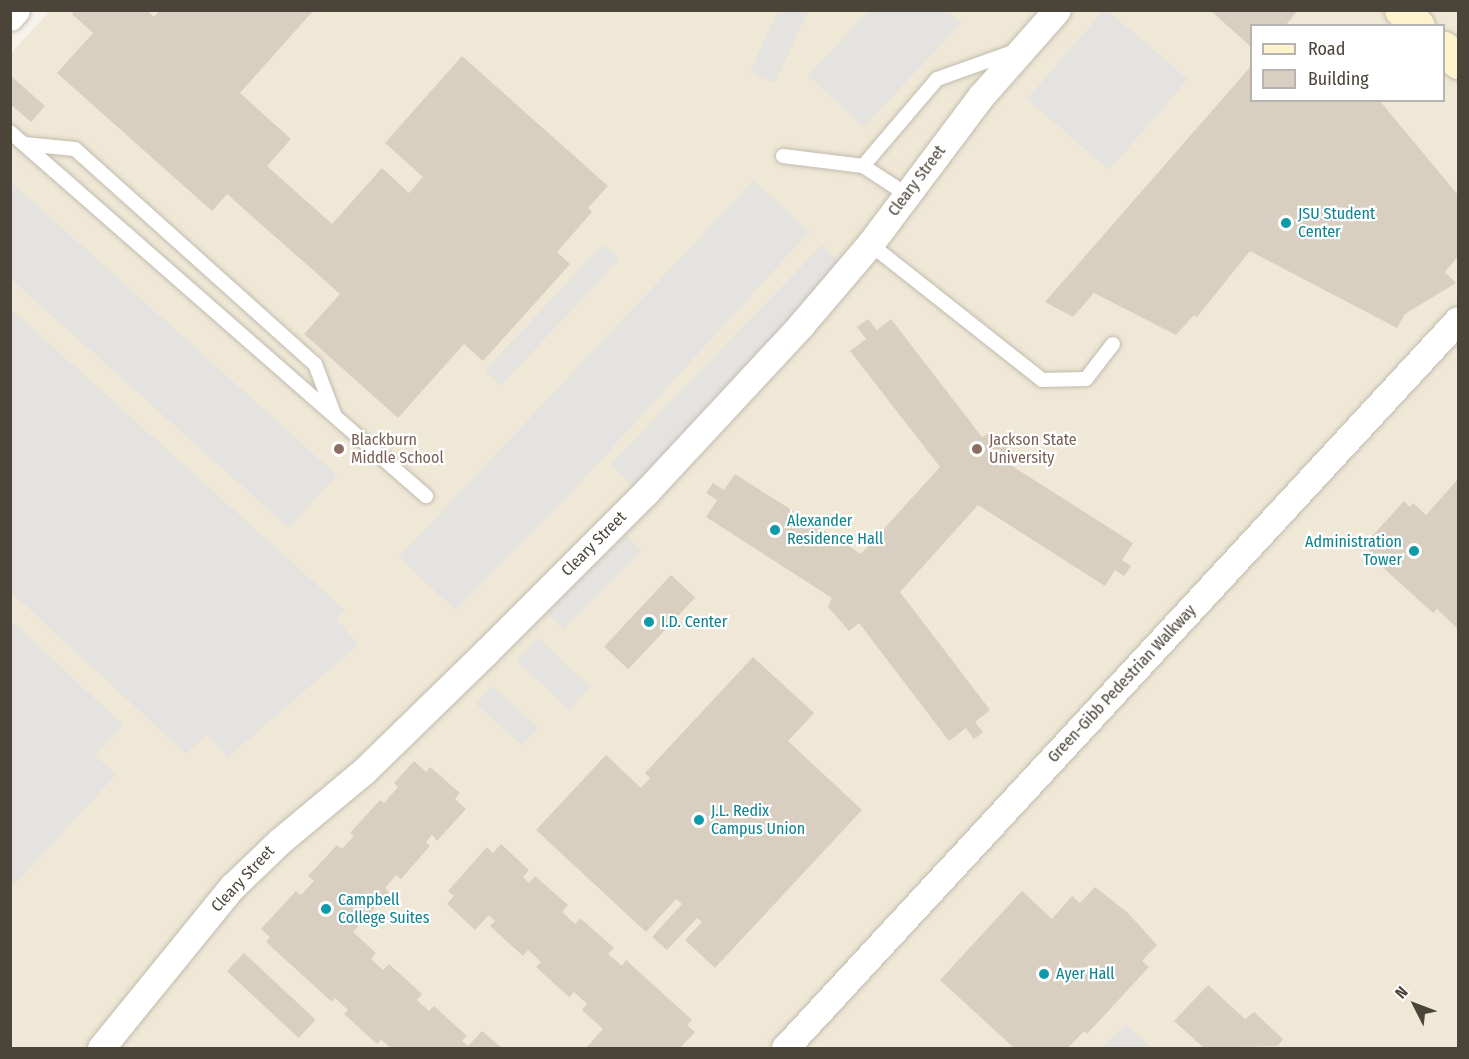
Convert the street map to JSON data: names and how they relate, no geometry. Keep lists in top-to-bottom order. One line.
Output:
{"streets":{"street":["Cleary Street","Green-Gibb Pedestrian Walkway"]},"places":["JSU Student Center","Blackburn Middle School","Jackson State University","Alexander Residence Hall","Administration Tower","I.D. Center","J.L. Redix Campus Union","Campbell College Suites","Ayer Hall"],"legend":["Road","Building"],"north":"top left"}
